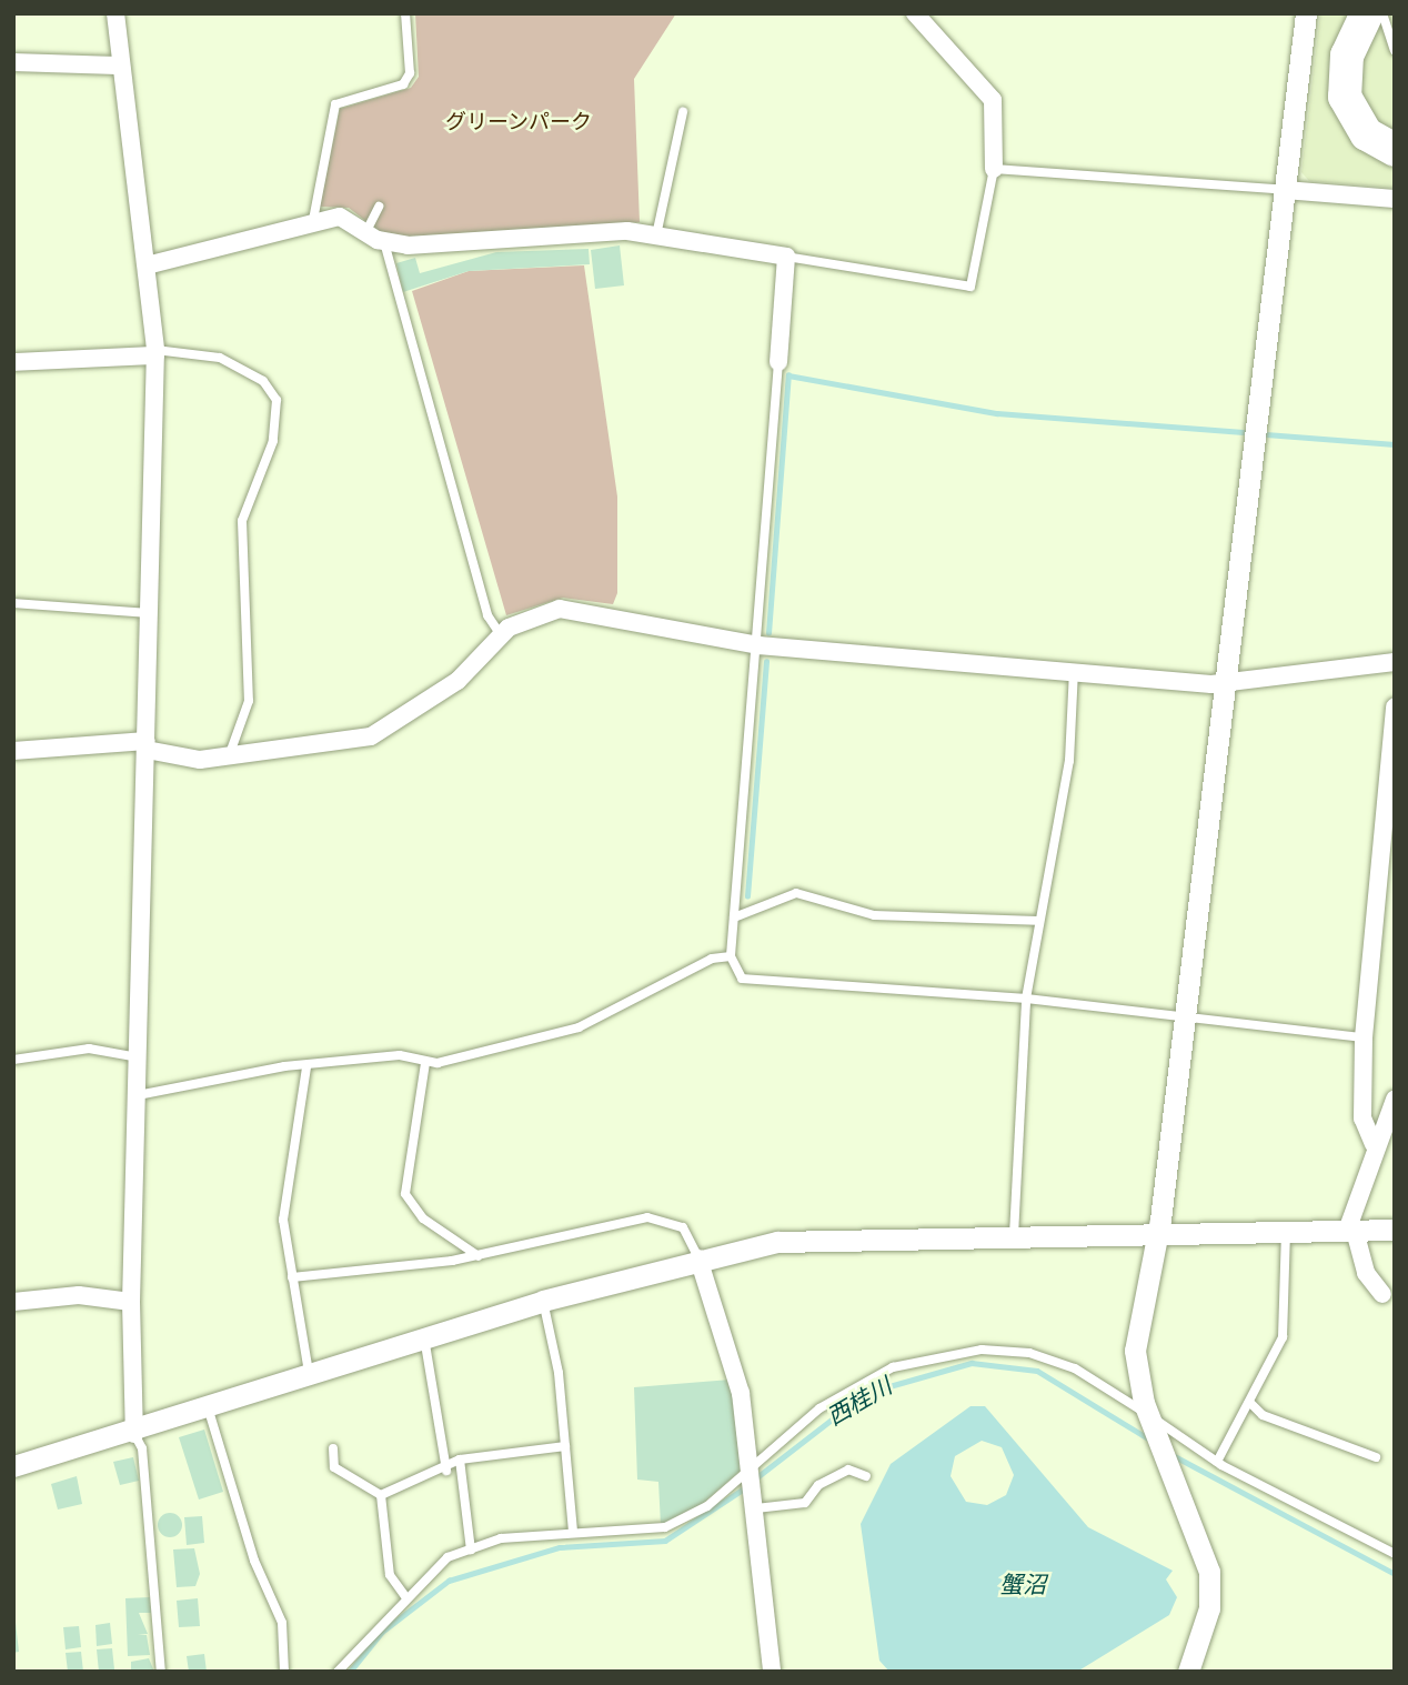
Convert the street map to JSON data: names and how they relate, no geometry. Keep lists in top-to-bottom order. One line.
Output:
{"water":["西桂川","蟹沼"],"parks":["グリーンパーク"]}
